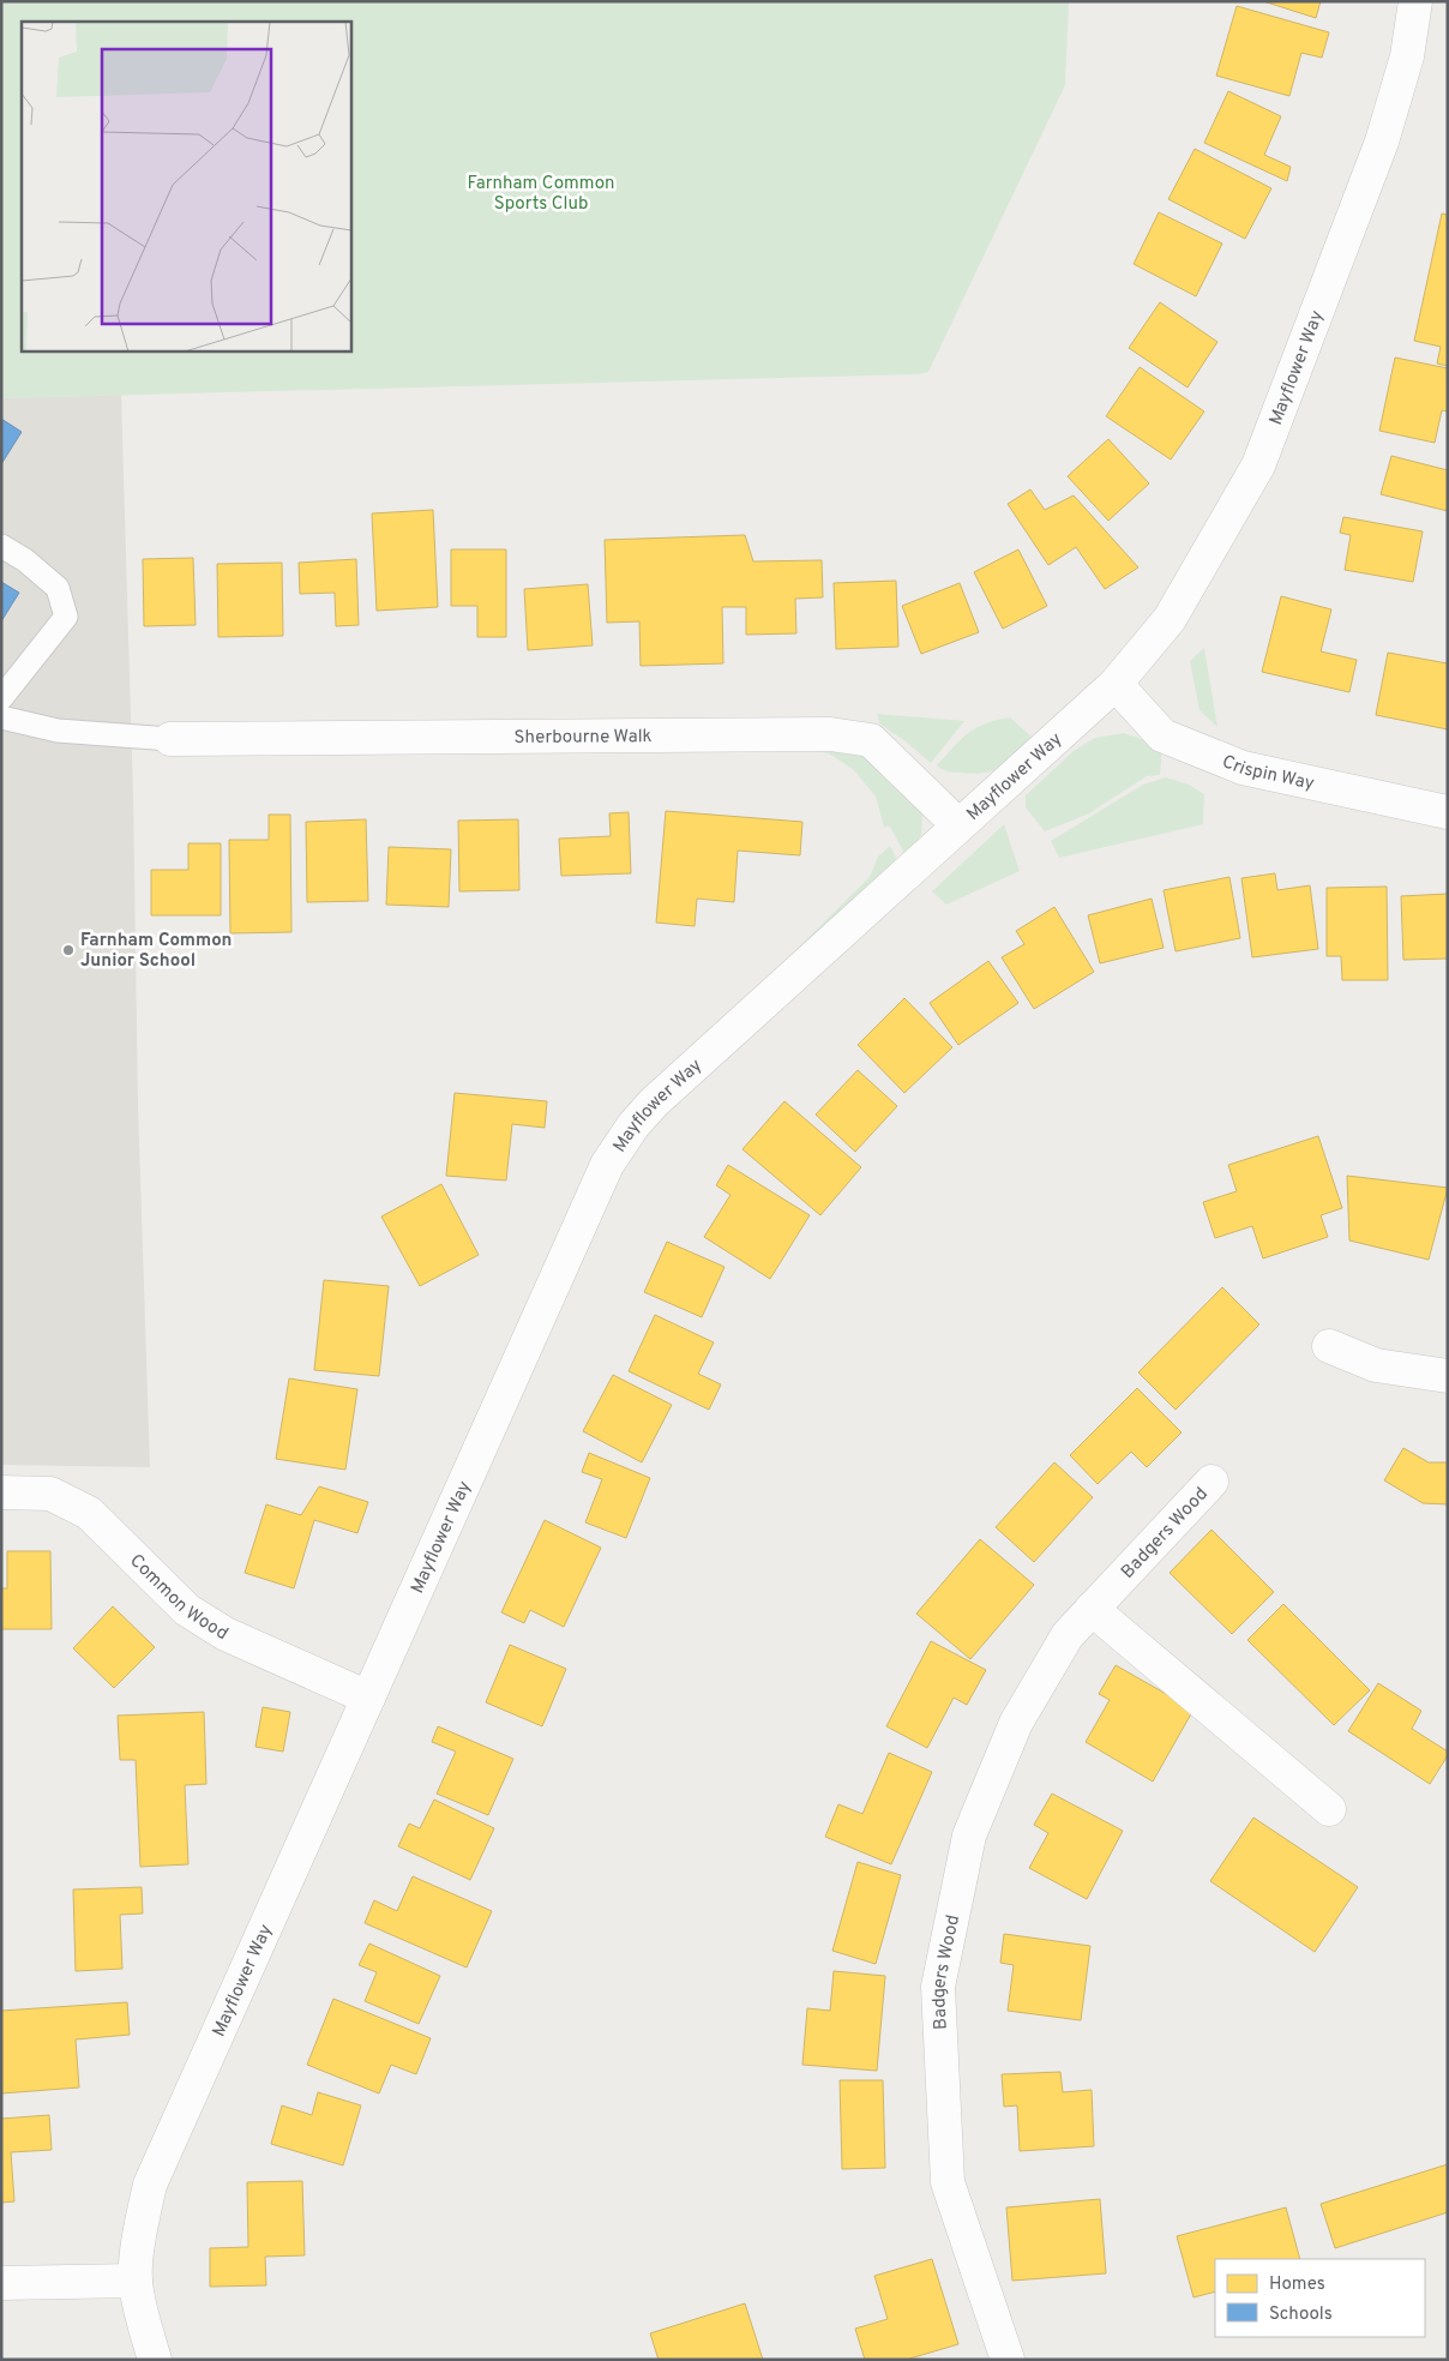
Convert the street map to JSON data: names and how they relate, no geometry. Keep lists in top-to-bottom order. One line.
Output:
{"streets":{"street":["Mayflower Way","Sherbourne Walk","Crispin Way","Badgers Wood","Common Wood"]},"crossings":[["Mayflower Way","Sherbourne Walk"],["Mayflower Way","Crispin Way"],["Mayflower Way","Common Wood"]],"parks":["Farnham Common Sports Club"],"places":["Farnham Common Junior School"],"legend":["Homes","Schools"]}
